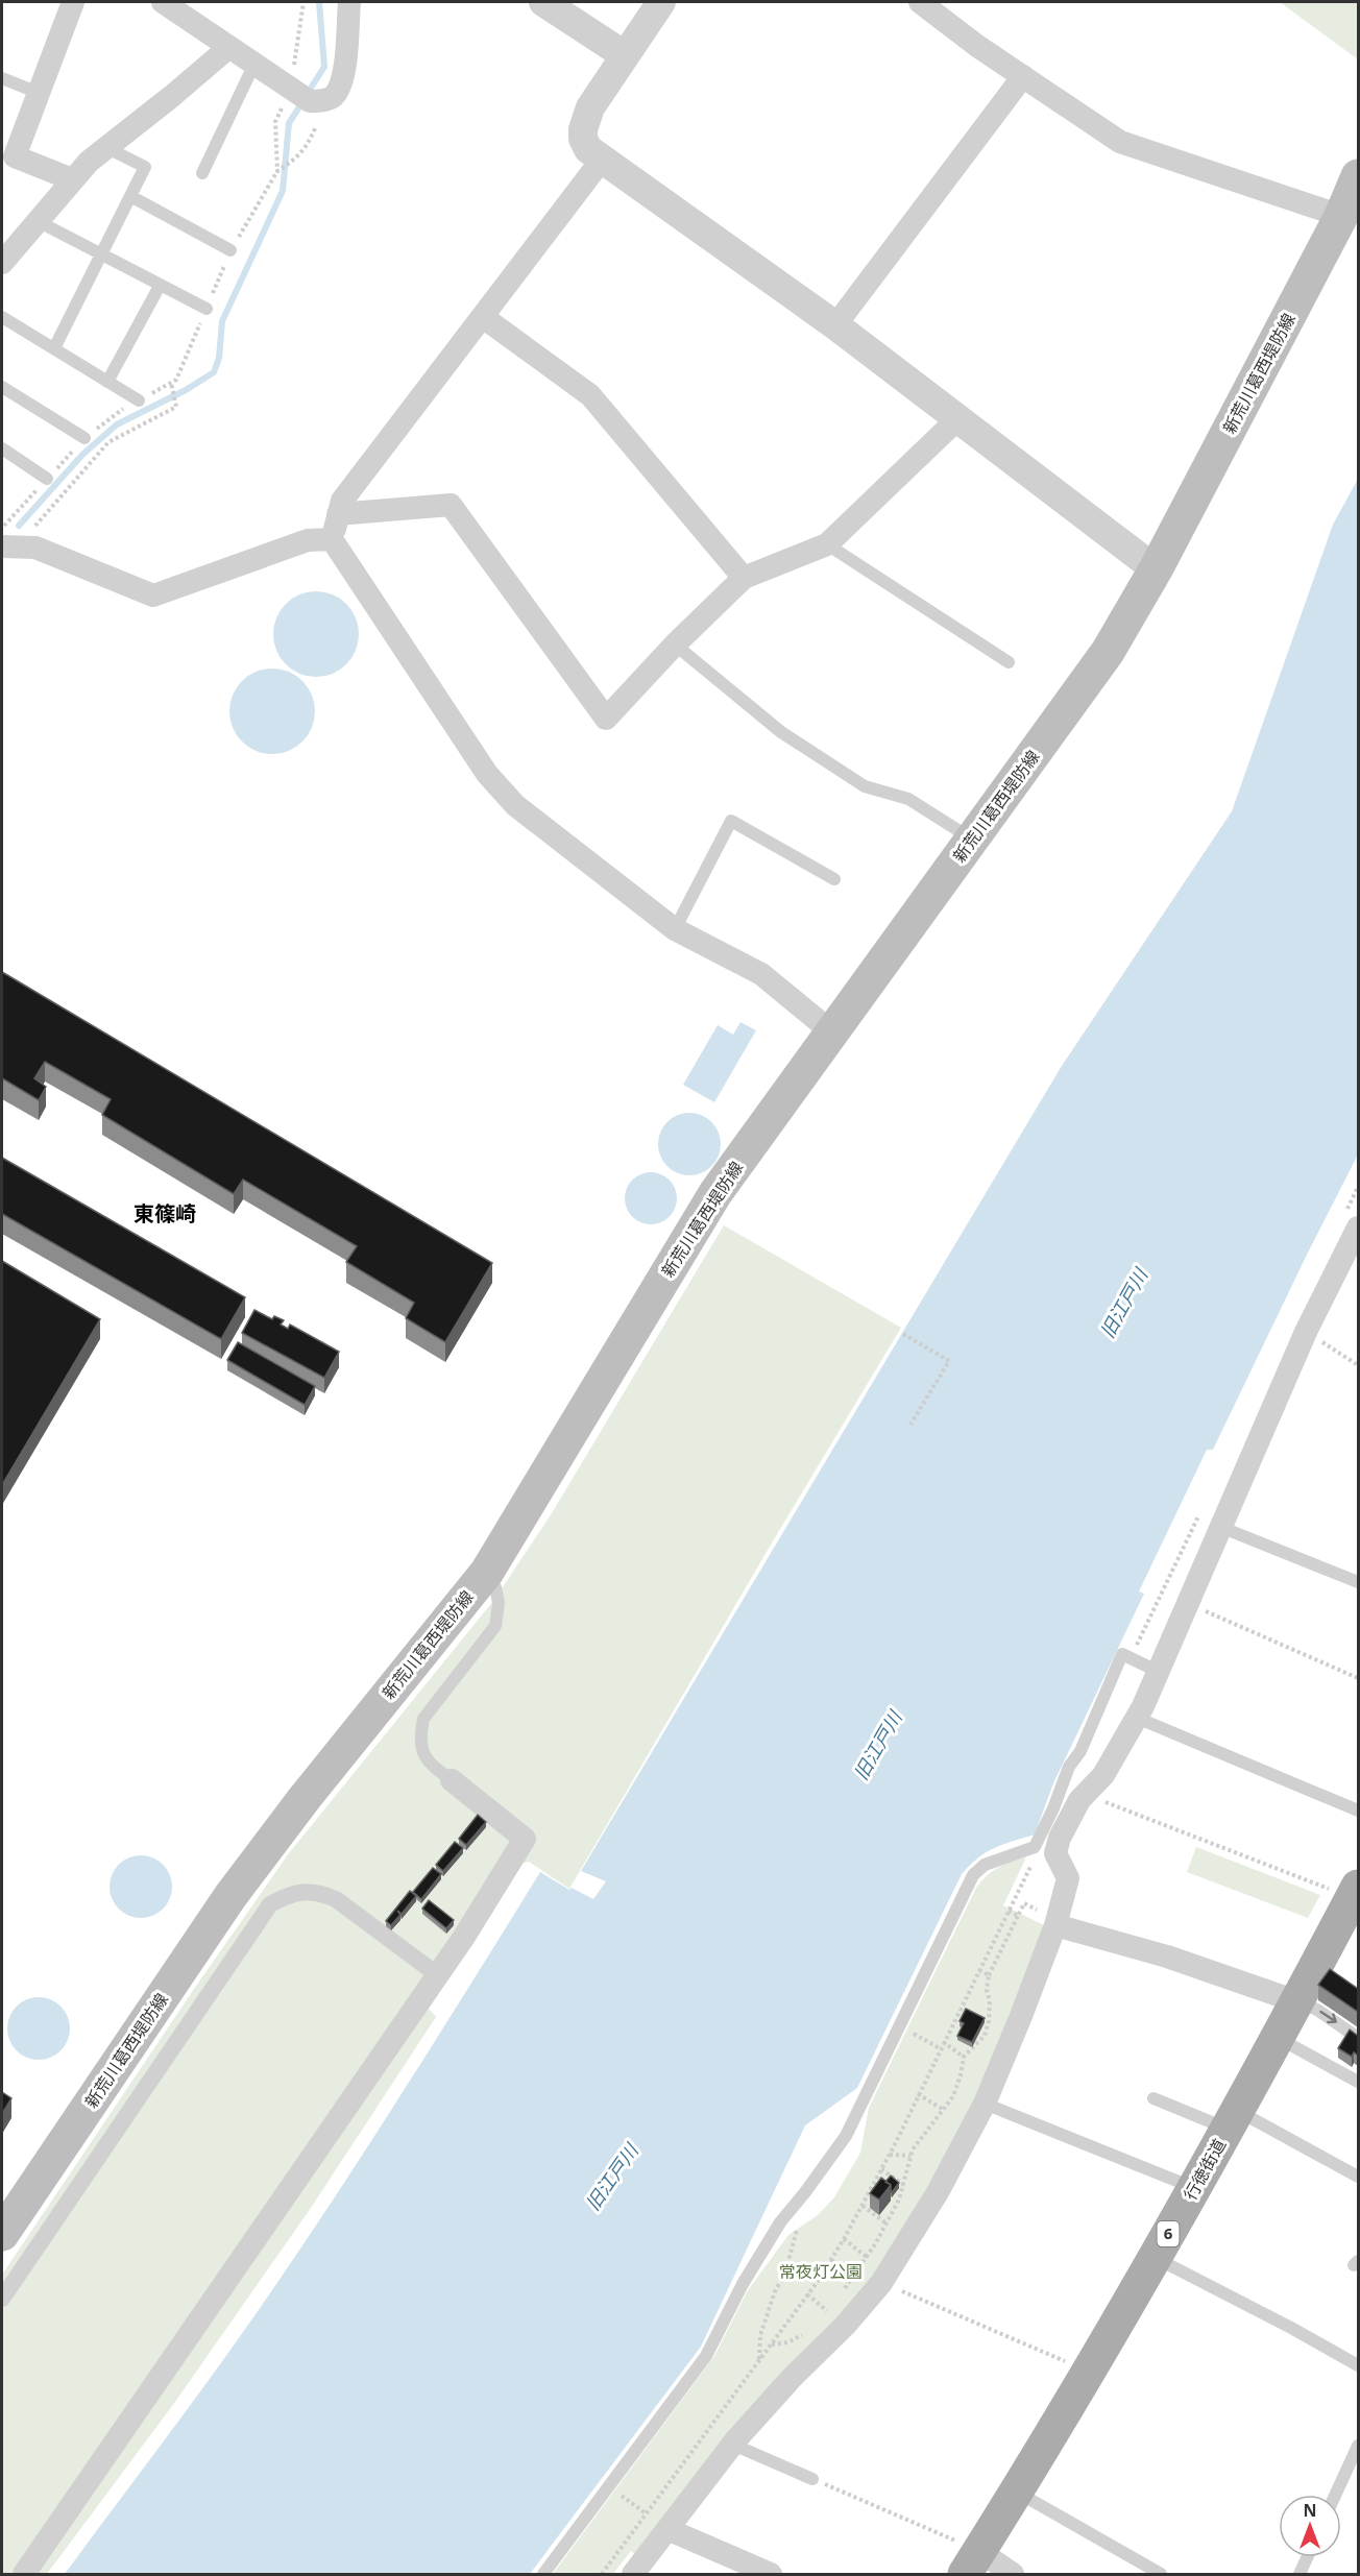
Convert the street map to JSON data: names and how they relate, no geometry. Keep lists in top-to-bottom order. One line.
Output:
{"streets":{"main road":["新荒川葛西堤防線","行徳街道","6"]},"districts":["東篠崎"],"water":["旧江戸川"],"parks":["常夜灯公園"],"north":"top"}
